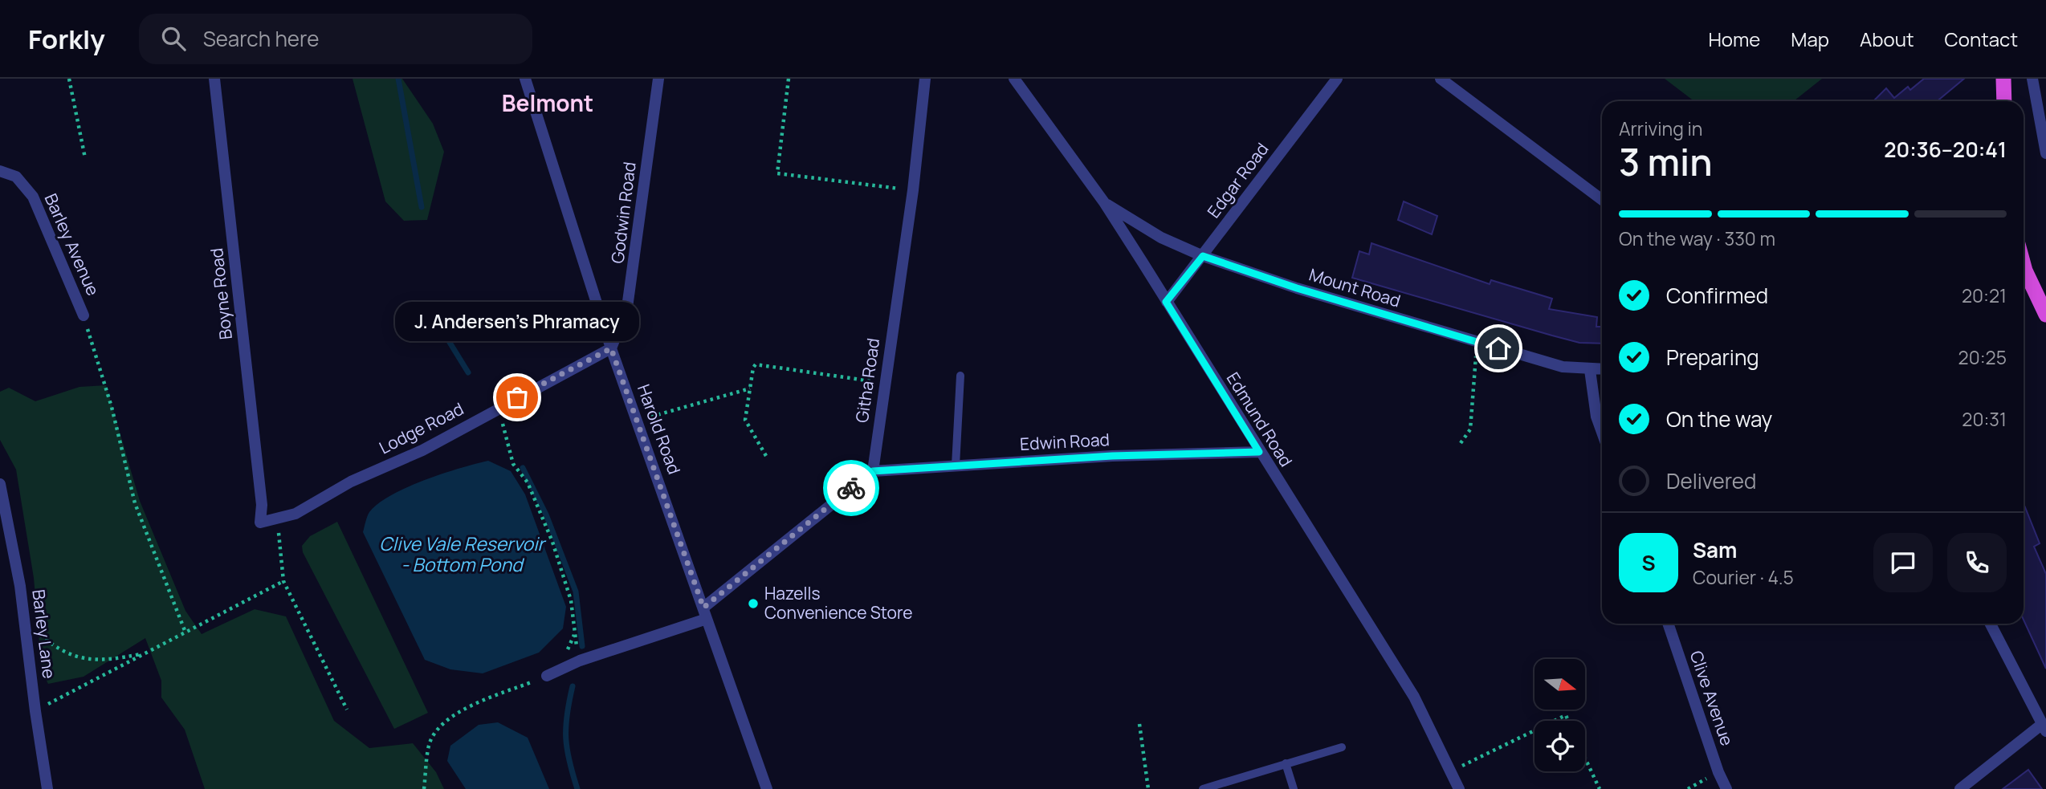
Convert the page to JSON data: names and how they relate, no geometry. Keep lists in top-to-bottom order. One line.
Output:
{"streets":{"street":["Edgar Road","Godwin Road","Barley Avenue","Mount Road","Boyne Road","Githa Road","Edmund Road","Lodge Road","Harold Road","Edwin Road","Barley Lane","Clive Avenue"]},"crossings":[["Edgar Road","Mount Road"],["Edgar Road","Edmund Road"],["Godwin Road","Lodge Road"],["Godwin Road","Harold Road"],["Mount Road","Edmund Road"],["Boyne Road","Lodge Road"],["Githa Road","Edwin Road"],["Edmund Road","Edwin Road"],["Lodge Road","Harold Road"]],"districts":["Belmont"],"water":["Clive Vale Reservoir - Bottom Pond"],"places":["J. Andersen's Phramacy","Hazells Convenience Store"],"north":"right","page":{"header":"Forkly","search":"Search here","nav":["Home","Map","About","Contact"],"heading":["3 min","Arriving in","20:36–20:41"],"panel":["Sam","Courier · 4.5"],"bar":"On the way · 330 m","list":[["Confirmed","20:21"],["Preparing","20:25"],["On the way","20:31"],"Delivered"],"bubble":"J. Andersen's Phramacy","round":"S"}}
